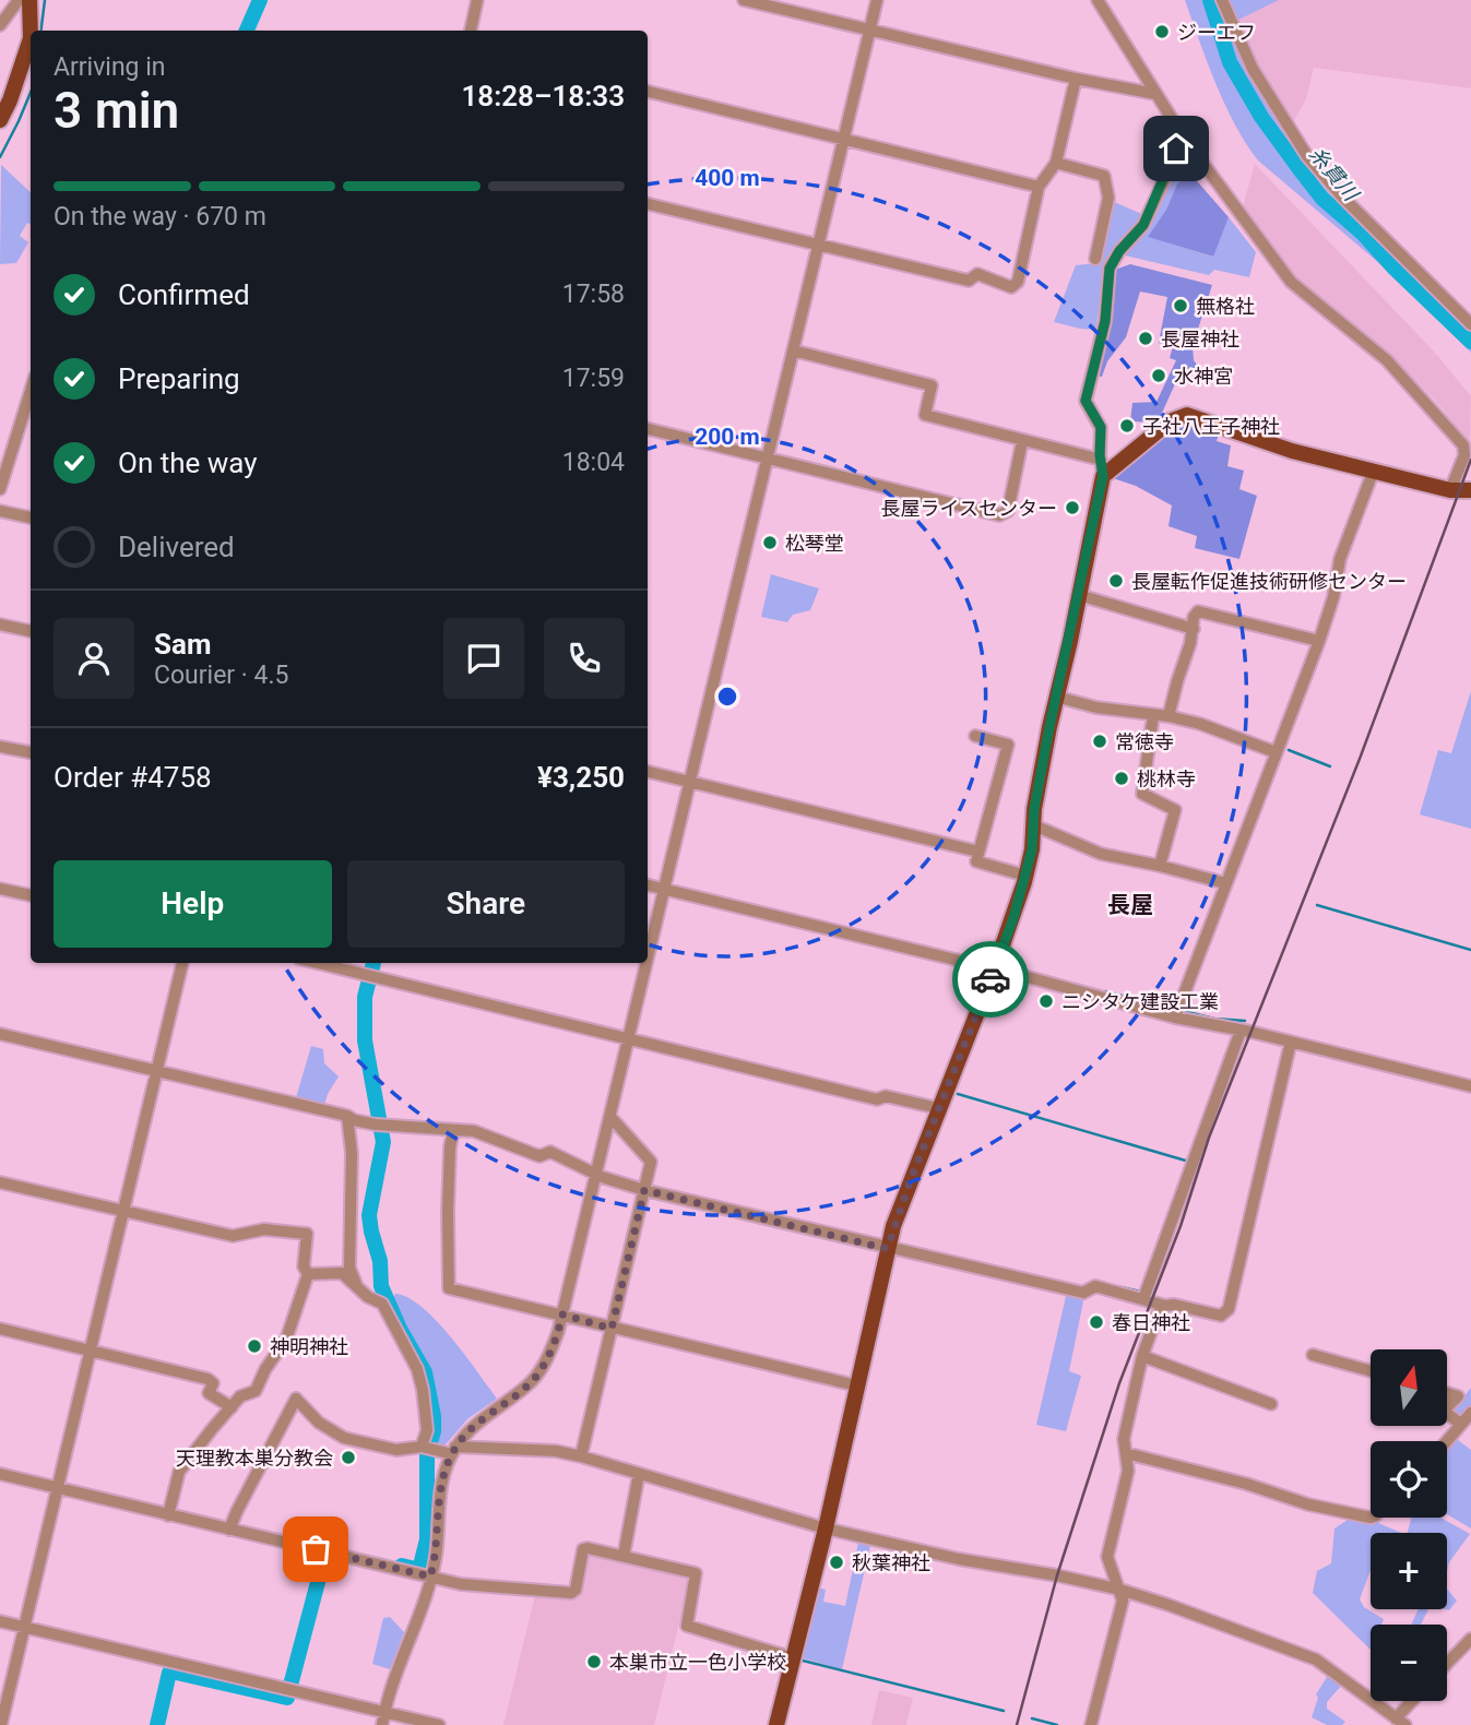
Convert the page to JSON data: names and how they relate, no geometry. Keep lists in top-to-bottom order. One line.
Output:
{"districts":["長屋"],"water":["糸貫川"],"places":["ジーエフ","無格社","長屋神社","水神宮","子社八王子神社","長屋ライスセンター","松琴堂","長屋転作促進技術研修センター","常徳寺","桃林寺","ニシタケ建設工業","春日神社","神明神社","天理教本巣分教会","秋葉神社","本巣市立一色小学校"],"north":"top","page":{"heading":["3 min","Arriving in","18:28–18:33"],"panel":["Sam","Courier · 4.5","Order #4758","¥3,250"],"bar":"On the way · 670 m","list":[["Confirmed","17:58"],["Preparing","17:59"],["On the way","18:04"],"Delivered"],"buttons":["Help","Share"],"map_buttons":["+","−"]},"rings":["400 m","200 m"]}
